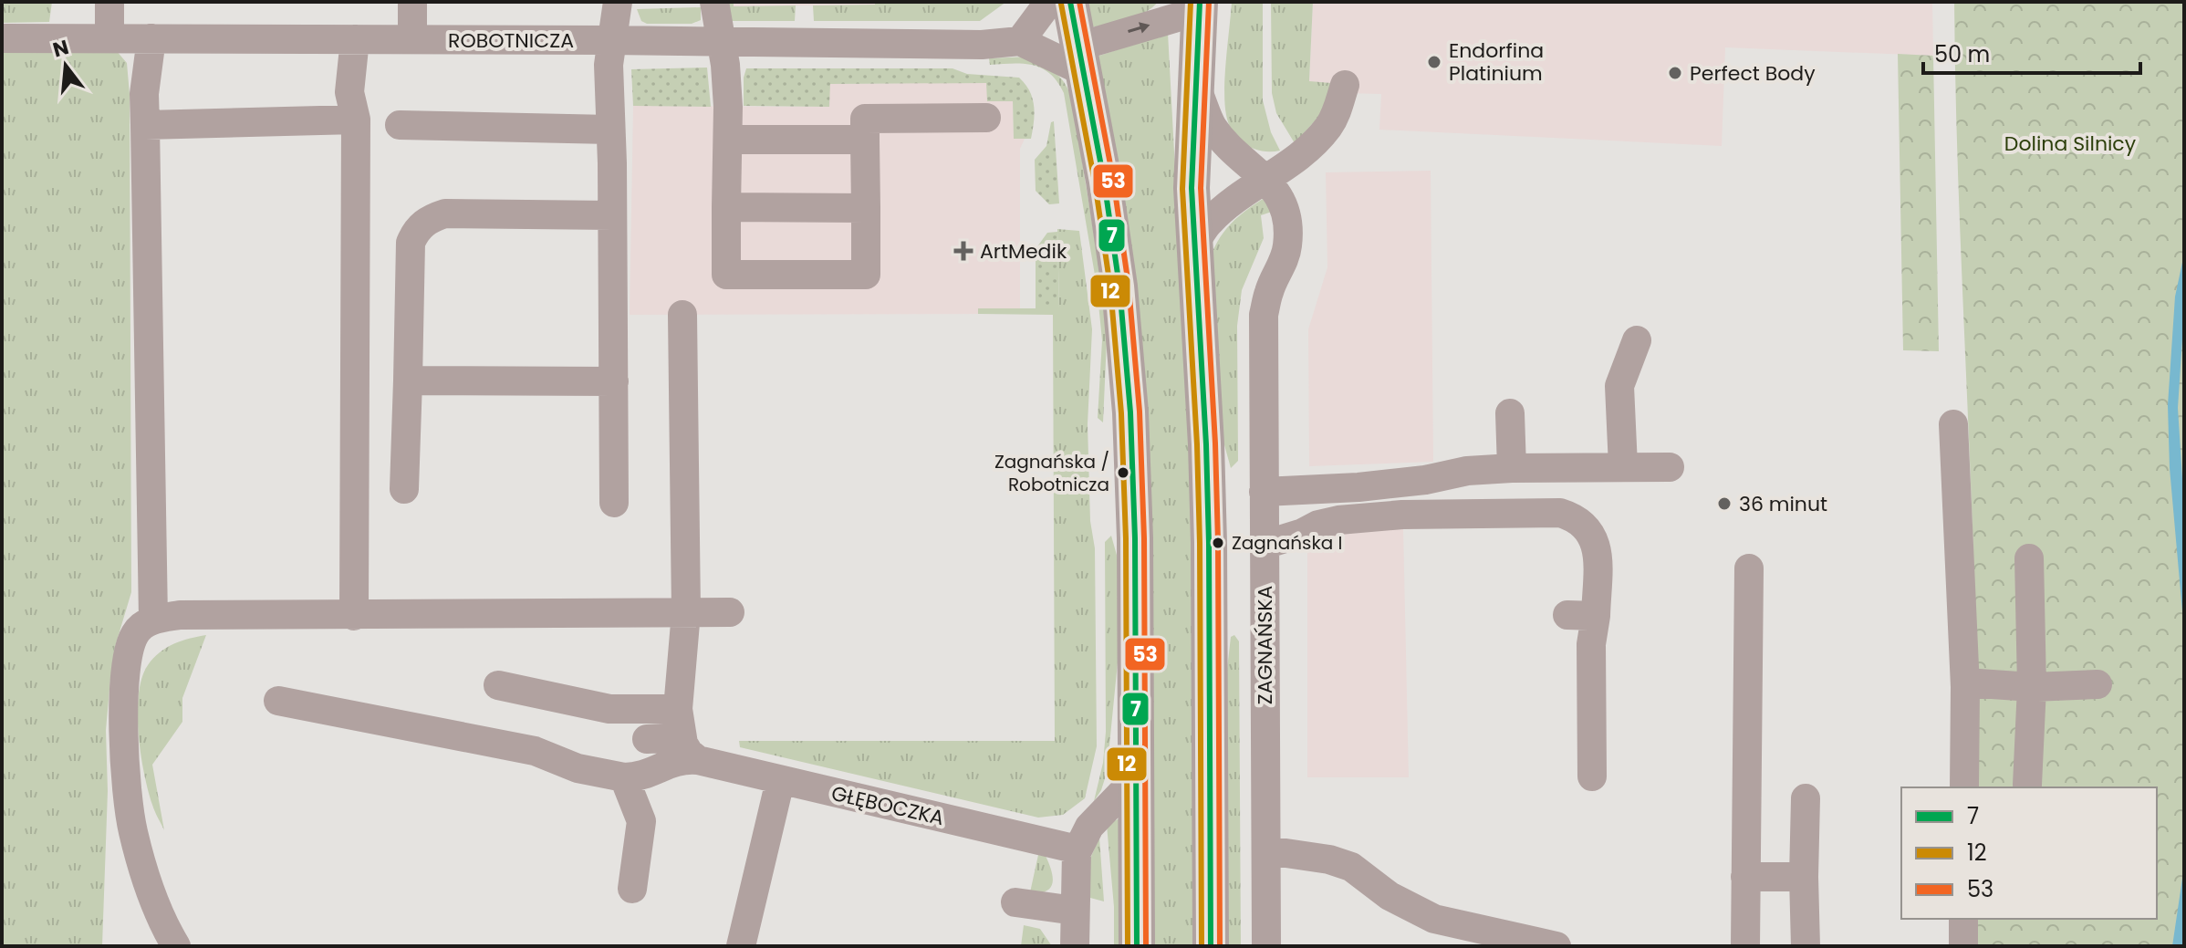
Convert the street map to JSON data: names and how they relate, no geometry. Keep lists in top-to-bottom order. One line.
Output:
{"streets":{"street":["ROBOTNICZA","ZAGNAŃSKA","GŁĘBOCZKA"]},"parks":["Dolina Silnicy"],"places":{"other":["Endorfina Platinium","Perfect Body","Zagnańska / Robotnicza","36 minut","Zagnańska I"],"health":["ArtMedik"]},"lines":["transit line 7","transit line 12","transit line 53"],"legend":["7","12","53"],"scale_bar":"50 m","north":"top"}
